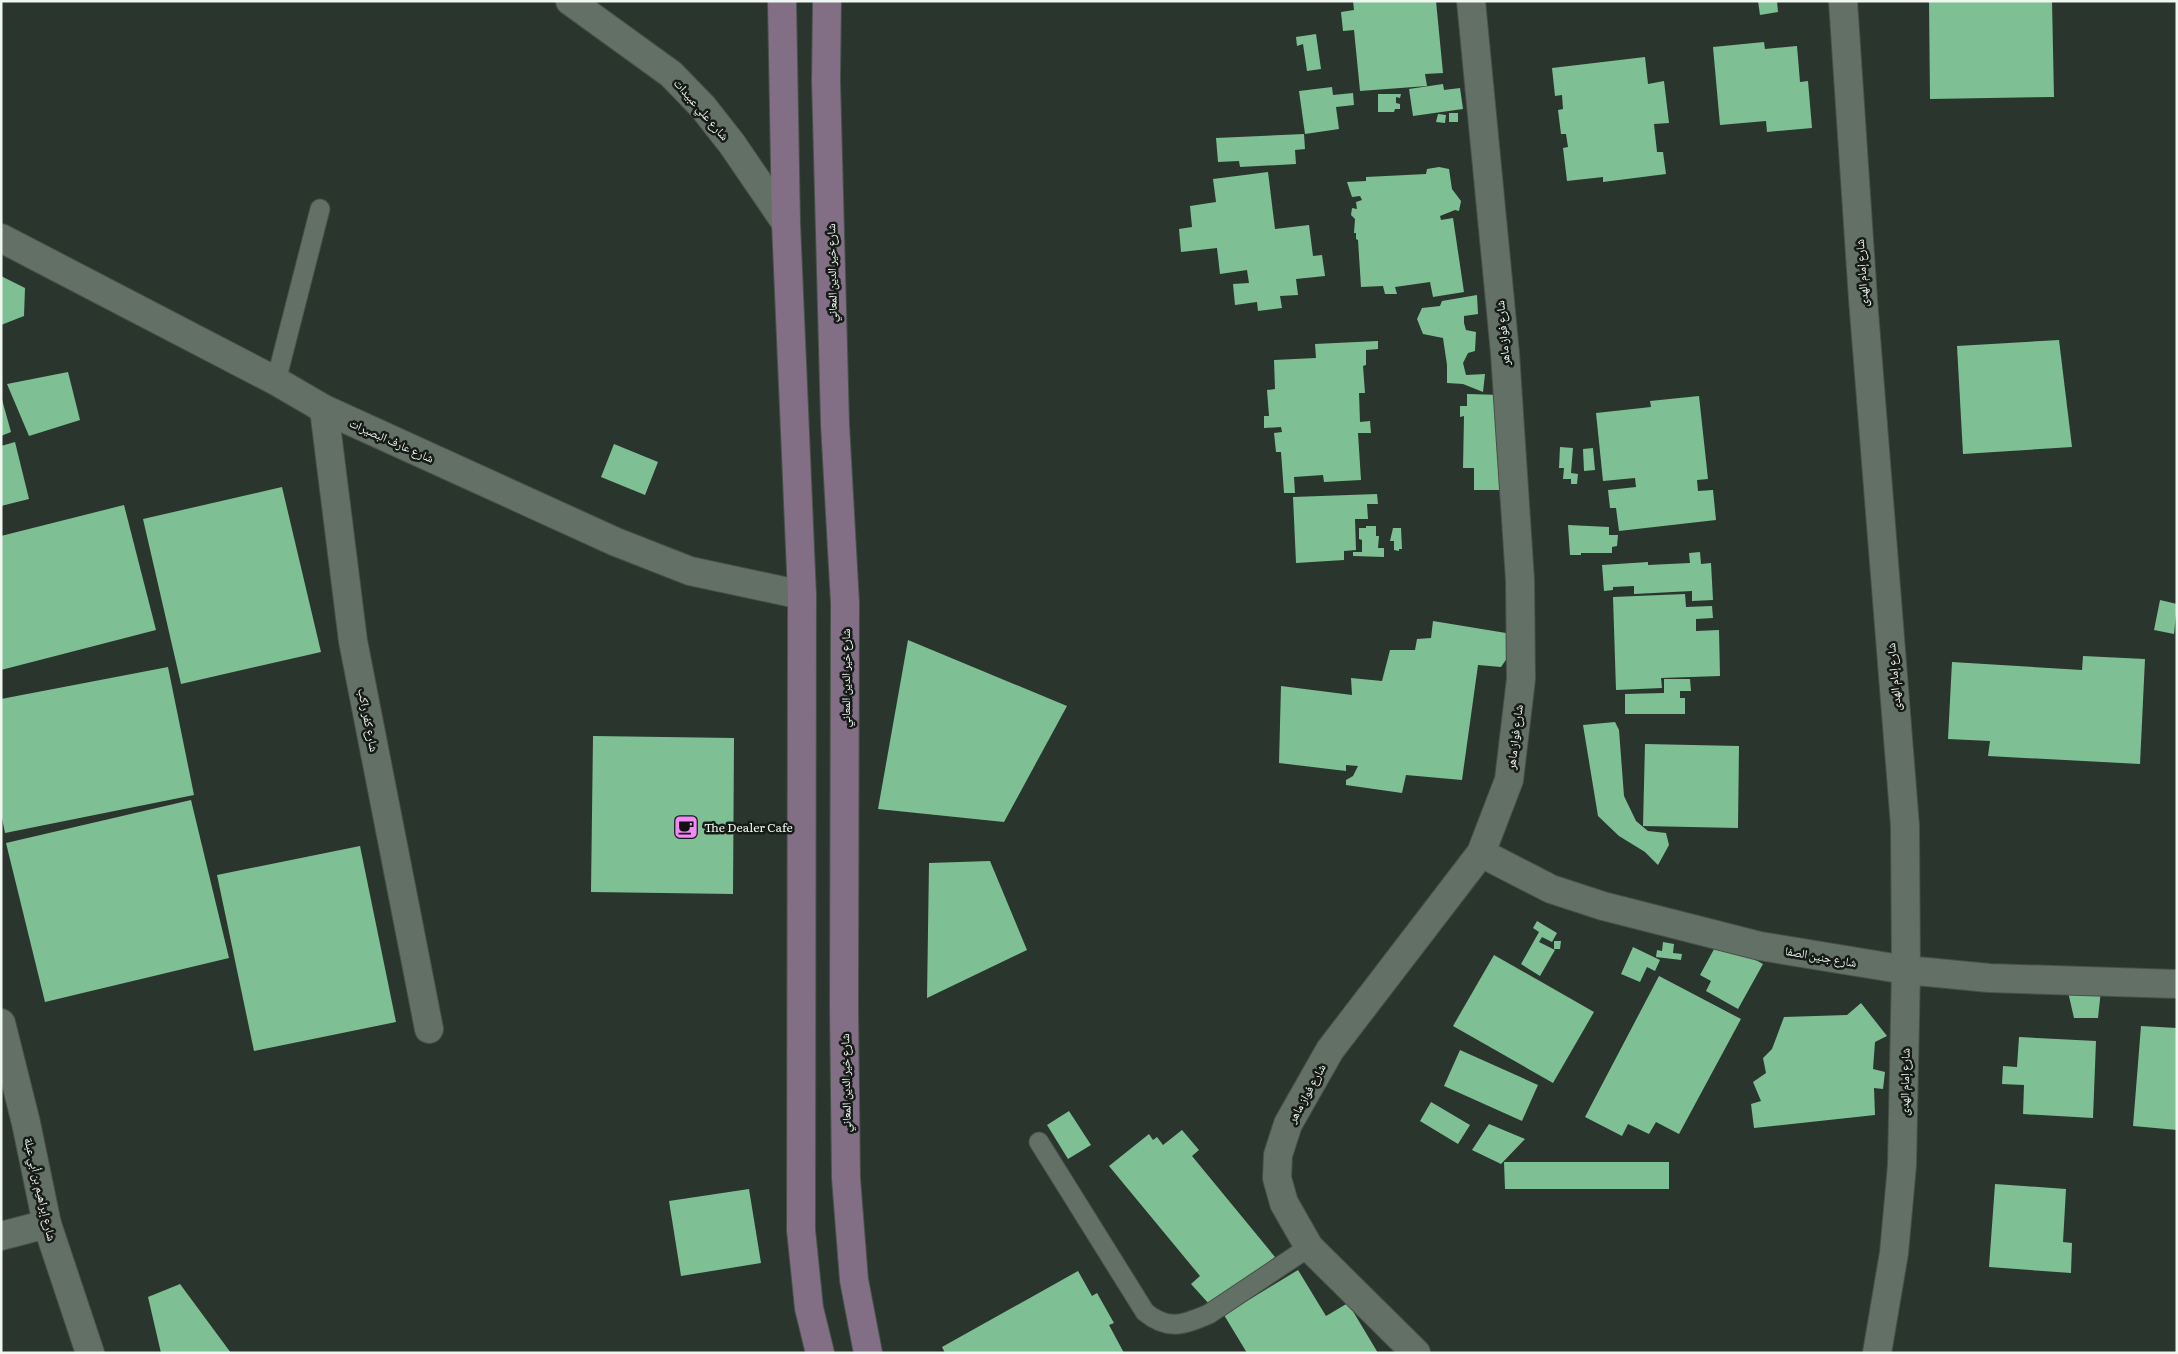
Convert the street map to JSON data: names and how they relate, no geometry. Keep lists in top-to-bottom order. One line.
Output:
{"streets":{"street":["شارع علي عبيدات","شارع خير الدين المعاني","شارع إمام الهدى","شارع فواز ماهر","شارع عارف البصيرات","شارع كفر راكب","شارع جنين الصفا","شارع إبراهيم بن أبي عبلة"]},"crossings":[["شارع إمام الهدى","شارع جنين الصفا"],["شارع فواز ماهر","شارع جنين الصفا"],["شارع عارف البصيرات","شارع كفر راكب"]],"places":{"cafe":["The Dealer Cafe"]}}
